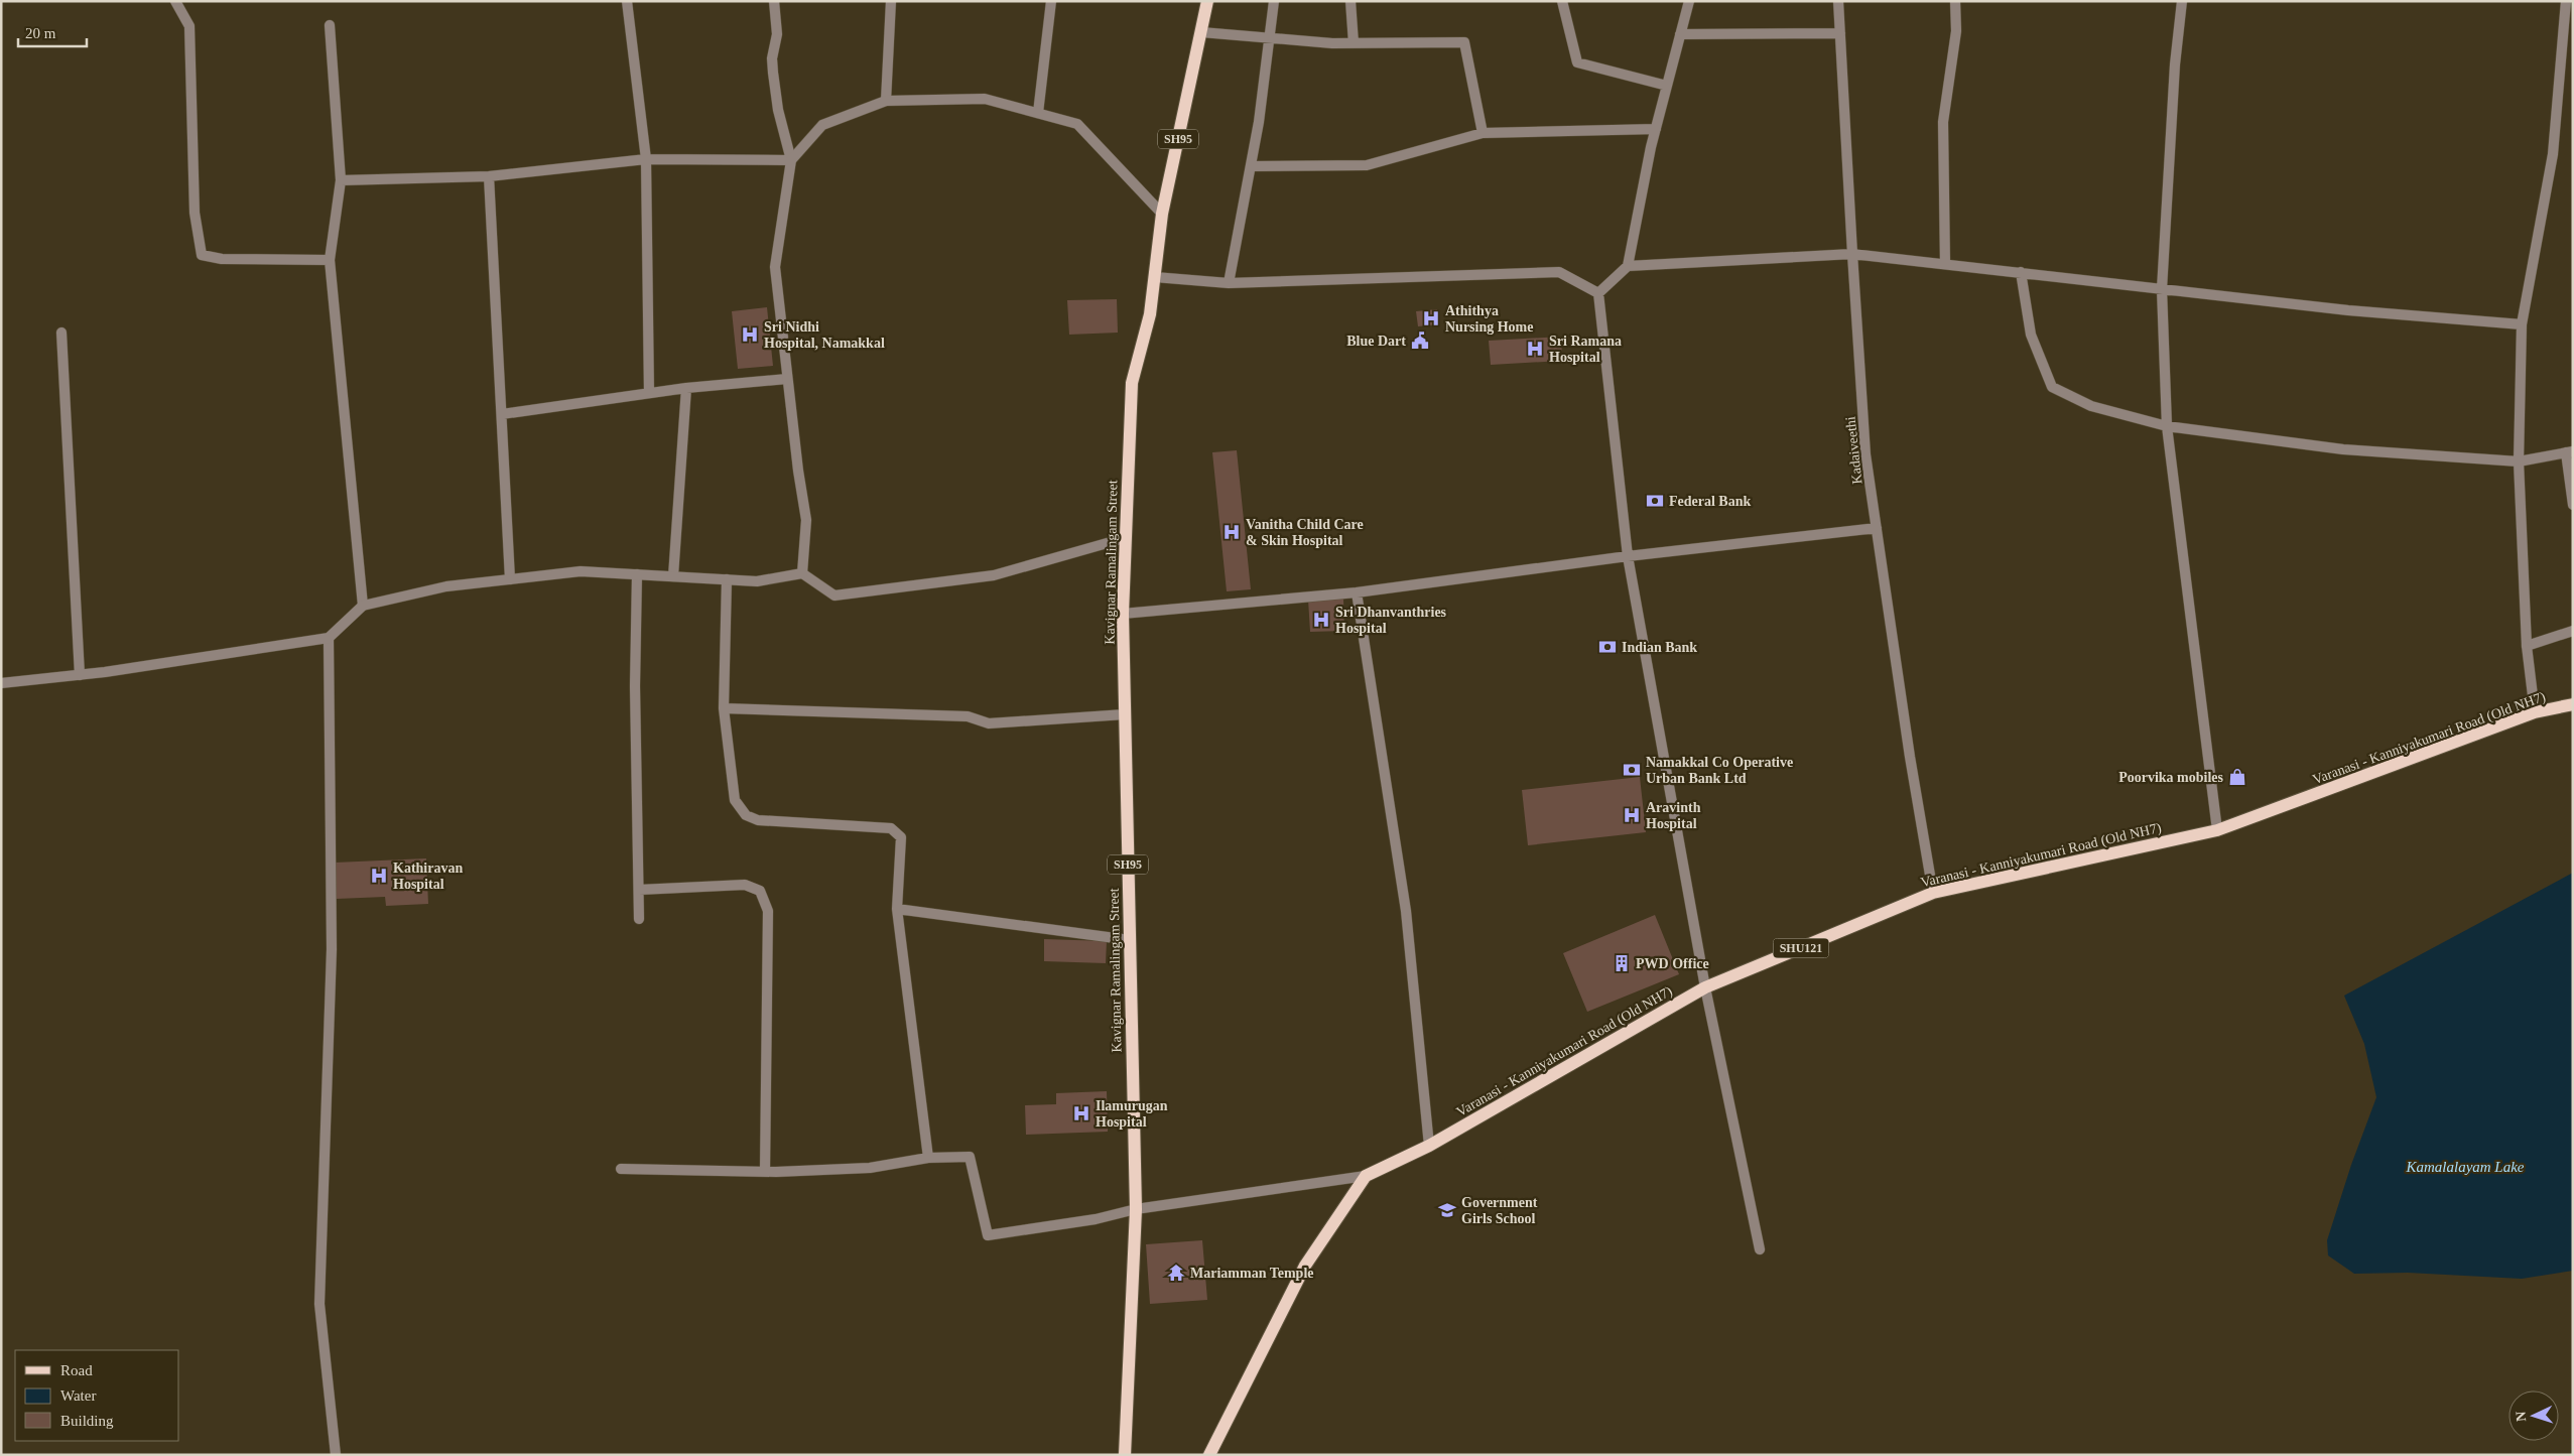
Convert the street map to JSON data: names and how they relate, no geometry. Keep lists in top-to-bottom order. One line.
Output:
{"streets":{"main road":["SH95","Kavignar Ramalingam Street","Varanasi - Kanniyakumari Road (Old NH7)","SHU121"],"street":["Kadaiveethi"]},"crossings":[["SH95","Kavignar Ramalingam Street"],["Kadaiveethi","Varanasi - Kanniyakumari Road (Old NH7)"]],"water":["Kamalalayam Lake"],"places":{"hospital":["Athithya Nursing Home","Sri Nidhi Hospital, Namakkal","Sri Ramana Hospital","Vanitha Child Care & Skin Hospital","Sri Dhanvanthries Hospital","Aravinth Hospital","Kathiravan Hospital","Ilamurugan Hospital"],"public building":["Blue Dart"],"bank":["Federal Bank","Indian Bank","Namakkal Co Operative Urban Bank Ltd"],"shop":["Poorvika mobiles"],"building":["PWD Office"],"school or university":["Government Girls School"],"temple":["Mariamman Temple"]},"legend":["Road","Water","Building"],"scale_bar":"20 m","north":"left"}
